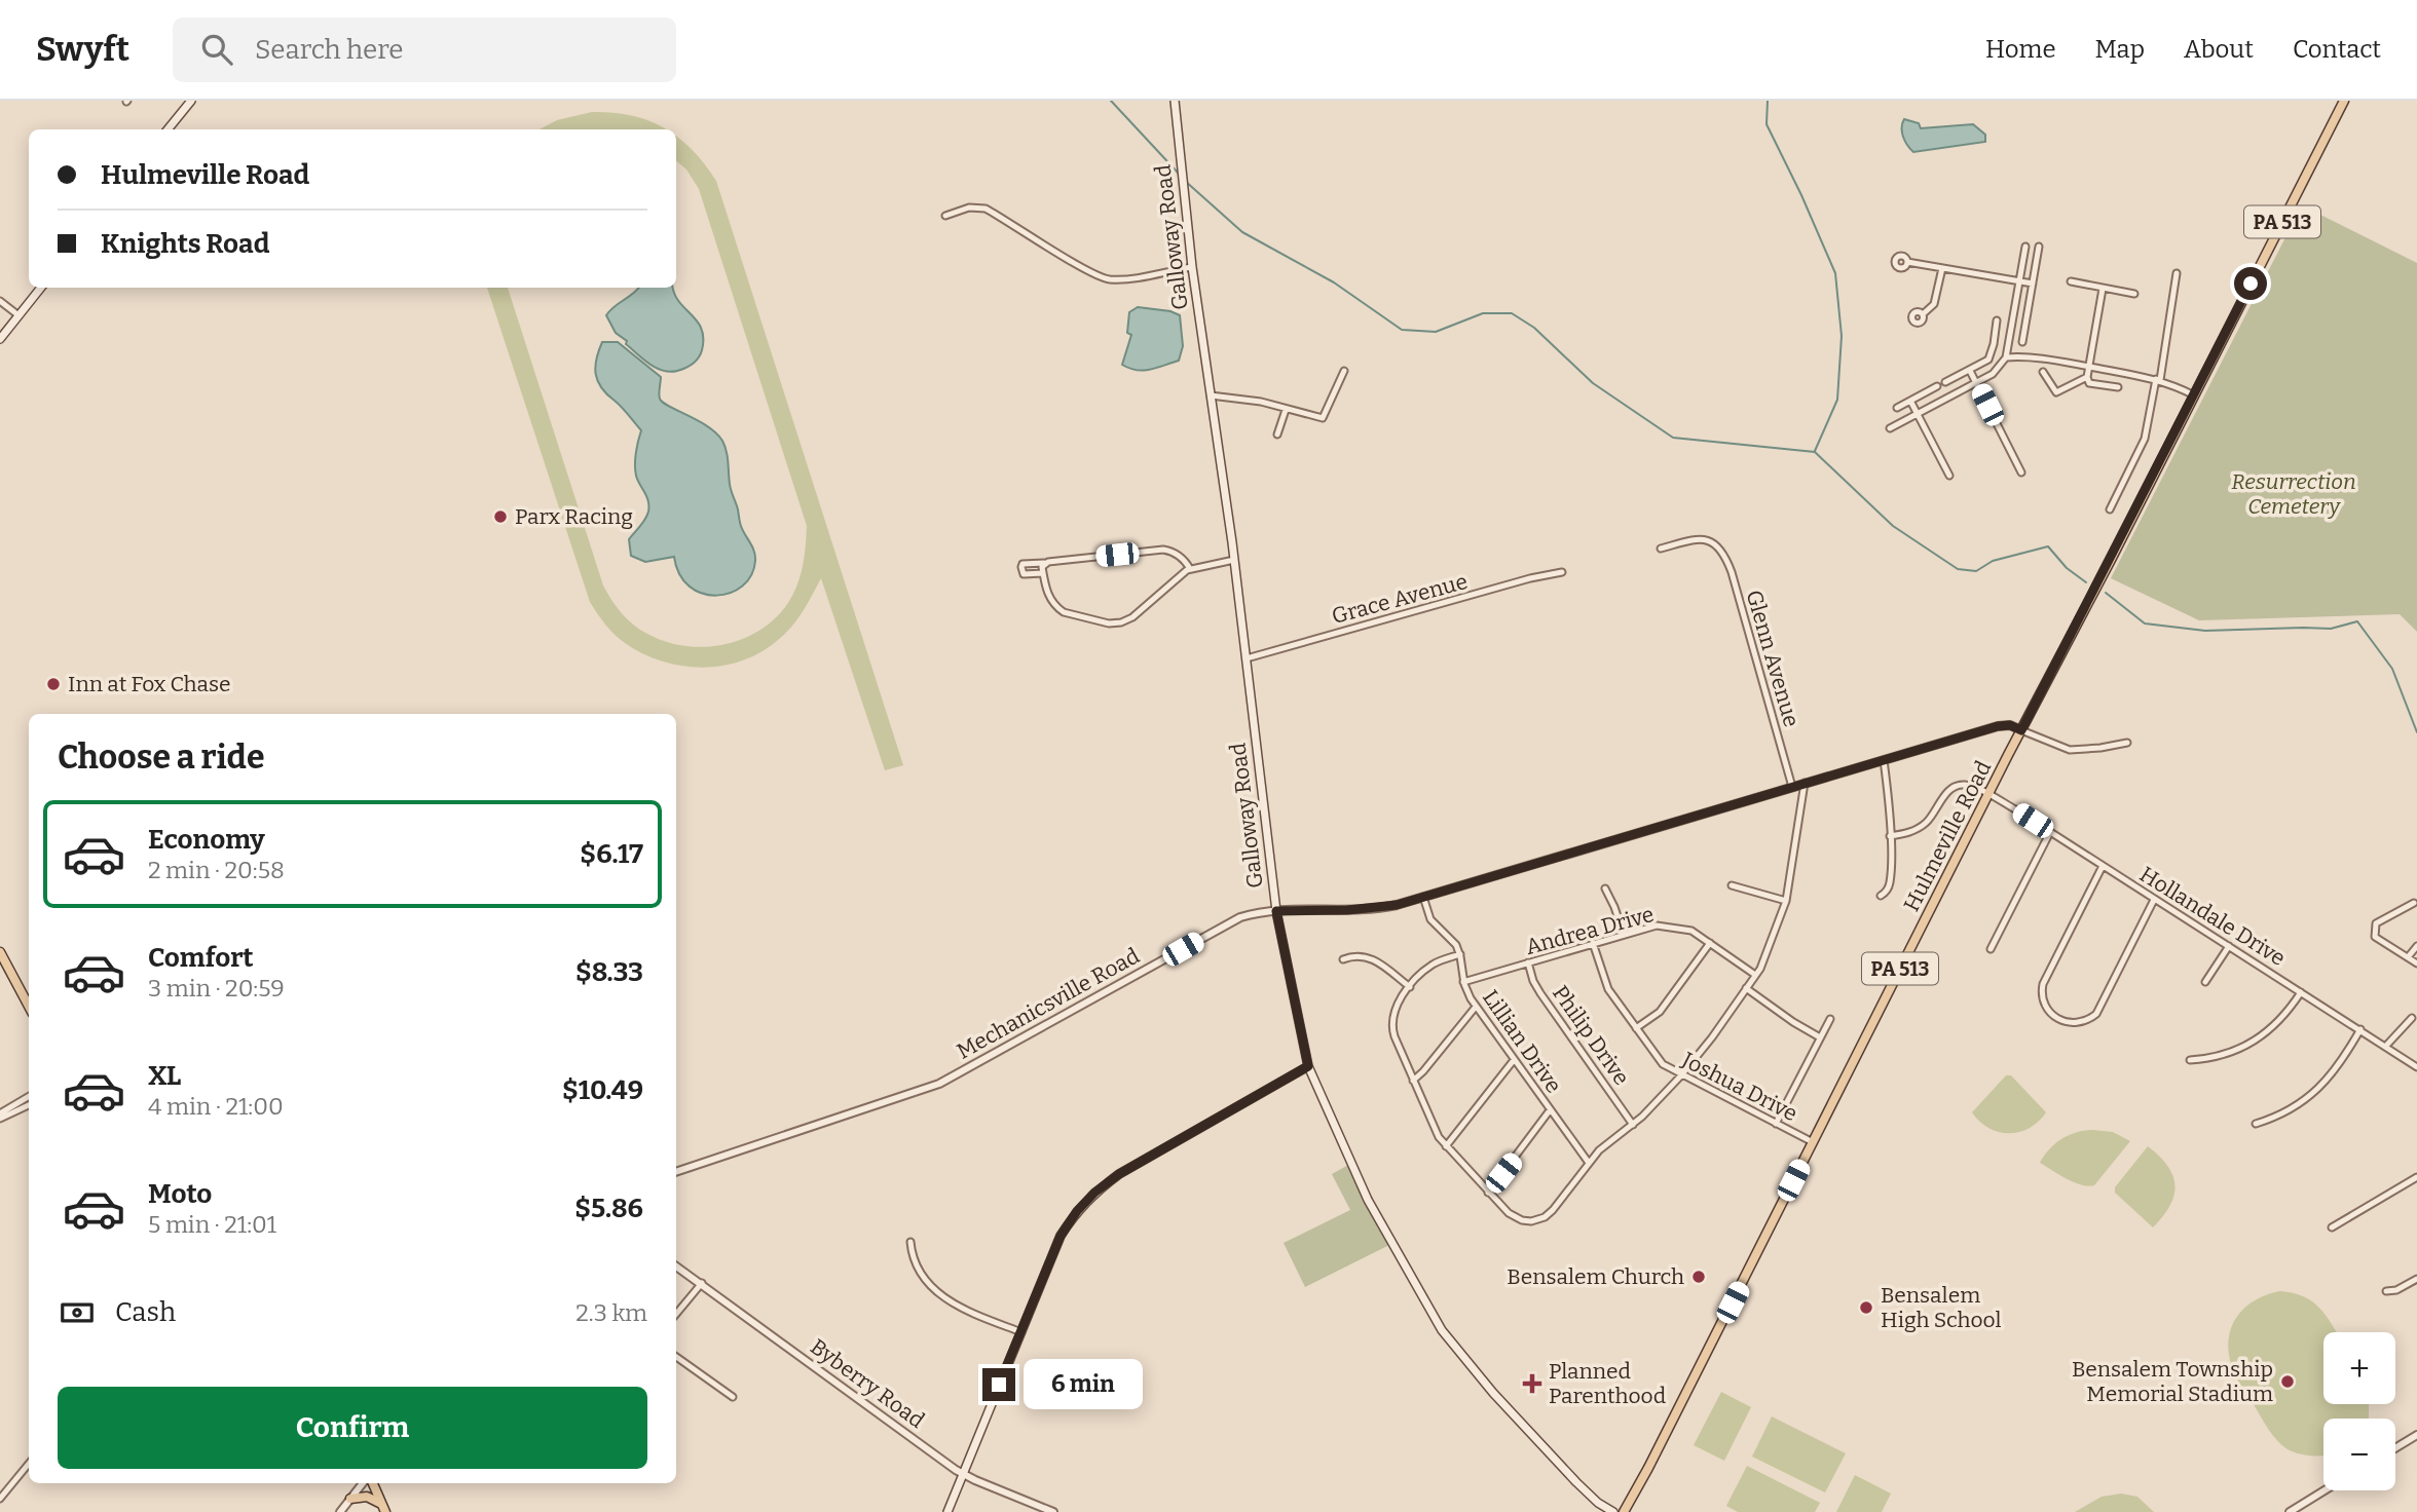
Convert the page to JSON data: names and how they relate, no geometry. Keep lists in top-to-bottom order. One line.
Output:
{"streets":{"main road":["PA 513","Galloway Road","Hulmeville Road"],"street":["Grace Avenue","Glenn Avenue","Hollandale Drive","Andrea Drive","Mechanicsville Road","Philip Drive","Lillian Drive","Joshua Drive","Byberry Road"]},"crossings":[["Galloway Road","Grace Avenue"],["Galloway Road","Mechanicsville Road"],["Glenn Avenue","Mechanicsville Road"],["Hulmeville Road","Hollandale Drive"],["Hulmeville Road","Mechanicsville Road"],["Hulmeville Road","Joshua Drive"],["Andrea Drive","Philip Drive"],["Andrea Drive","Lillian Drive"],["Andrea Drive","Joshua Drive"]],"parks":["Resurrection Cemetery"],"places":{"other":["Parx Racing","Inn at Fox Chase","Bensalem Church","Bensalem High School","Bensalem Township Memorial Stadium"],"health":["Planned Parenthood"]},"page":{"header":"Swyft","search":"Search here","nav":["Home","Map","About","Contact"],"banner":["Hulmeville Road","Knights Road"],"heading":"Choose a ride","list":[{"name":"Economy","note":"2 min · 20:58","value":"$6.17"},{"name":"Comfort","note":"3 min · 20:59","value":"$8.33"},{"name":"XL","note":"4 min · 21:00","value":"$10.49"},{"name":"Moto","note":"5 min · 21:01","value":"$5.86"}],"pay":["Cash","2.3 km"],"map_buttons":["+","−"],"bubble":"6 min","buttons":"Confirm"}}
